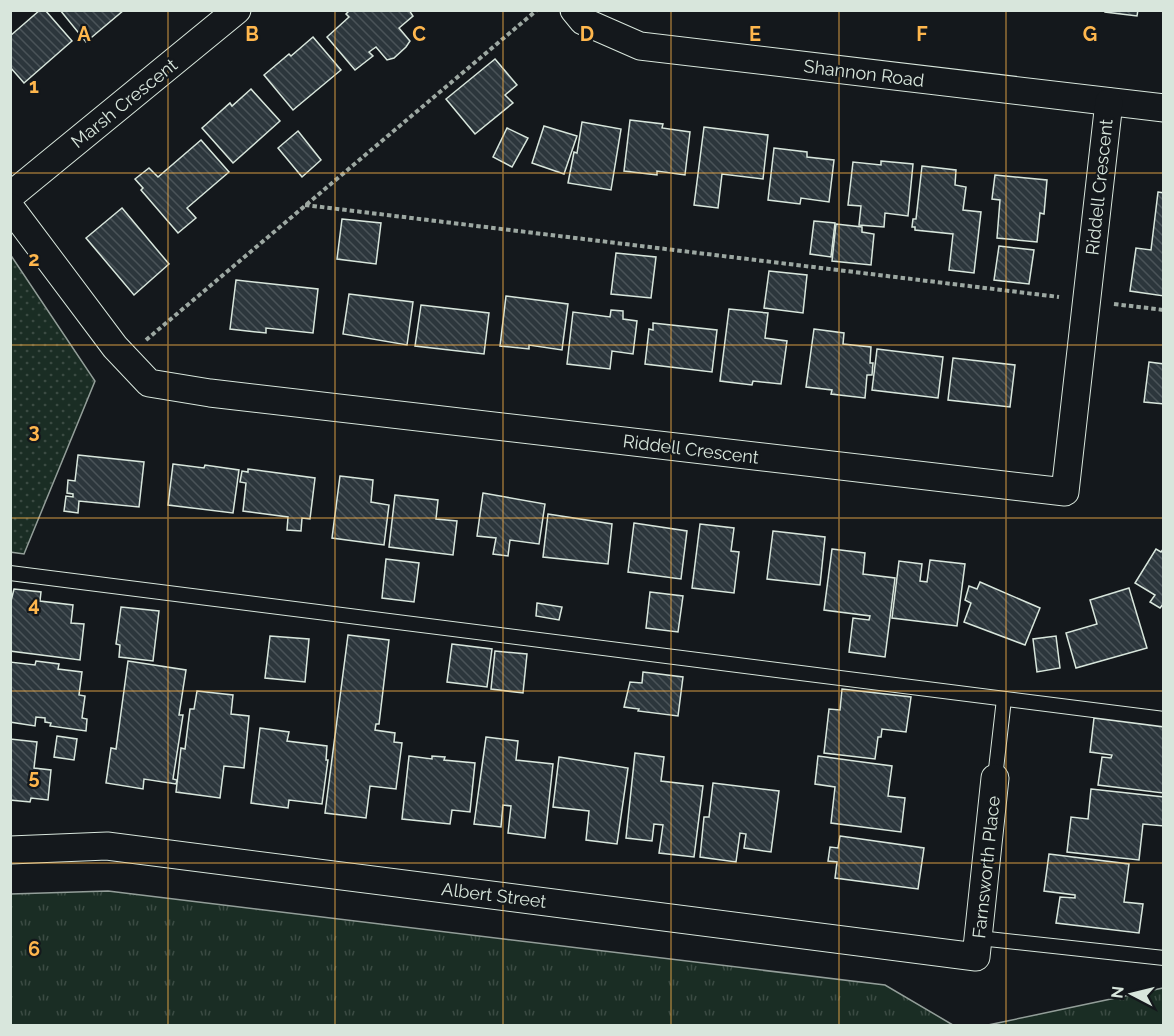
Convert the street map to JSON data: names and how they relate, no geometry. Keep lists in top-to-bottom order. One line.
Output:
{"streets":{"street":["Shannon Road","Marsh Crescent","Riddell Crescent","Farnsworth Place","Albert Street"]},"crossings":[["Shannon Road","Riddell Crescent"],["Farnsworth Place","Albert Street"]],"north":"left","grid":{"columns":["A","B","C","D","E","F","G"],"rows":["1","2","3","4","5","6"]}}
